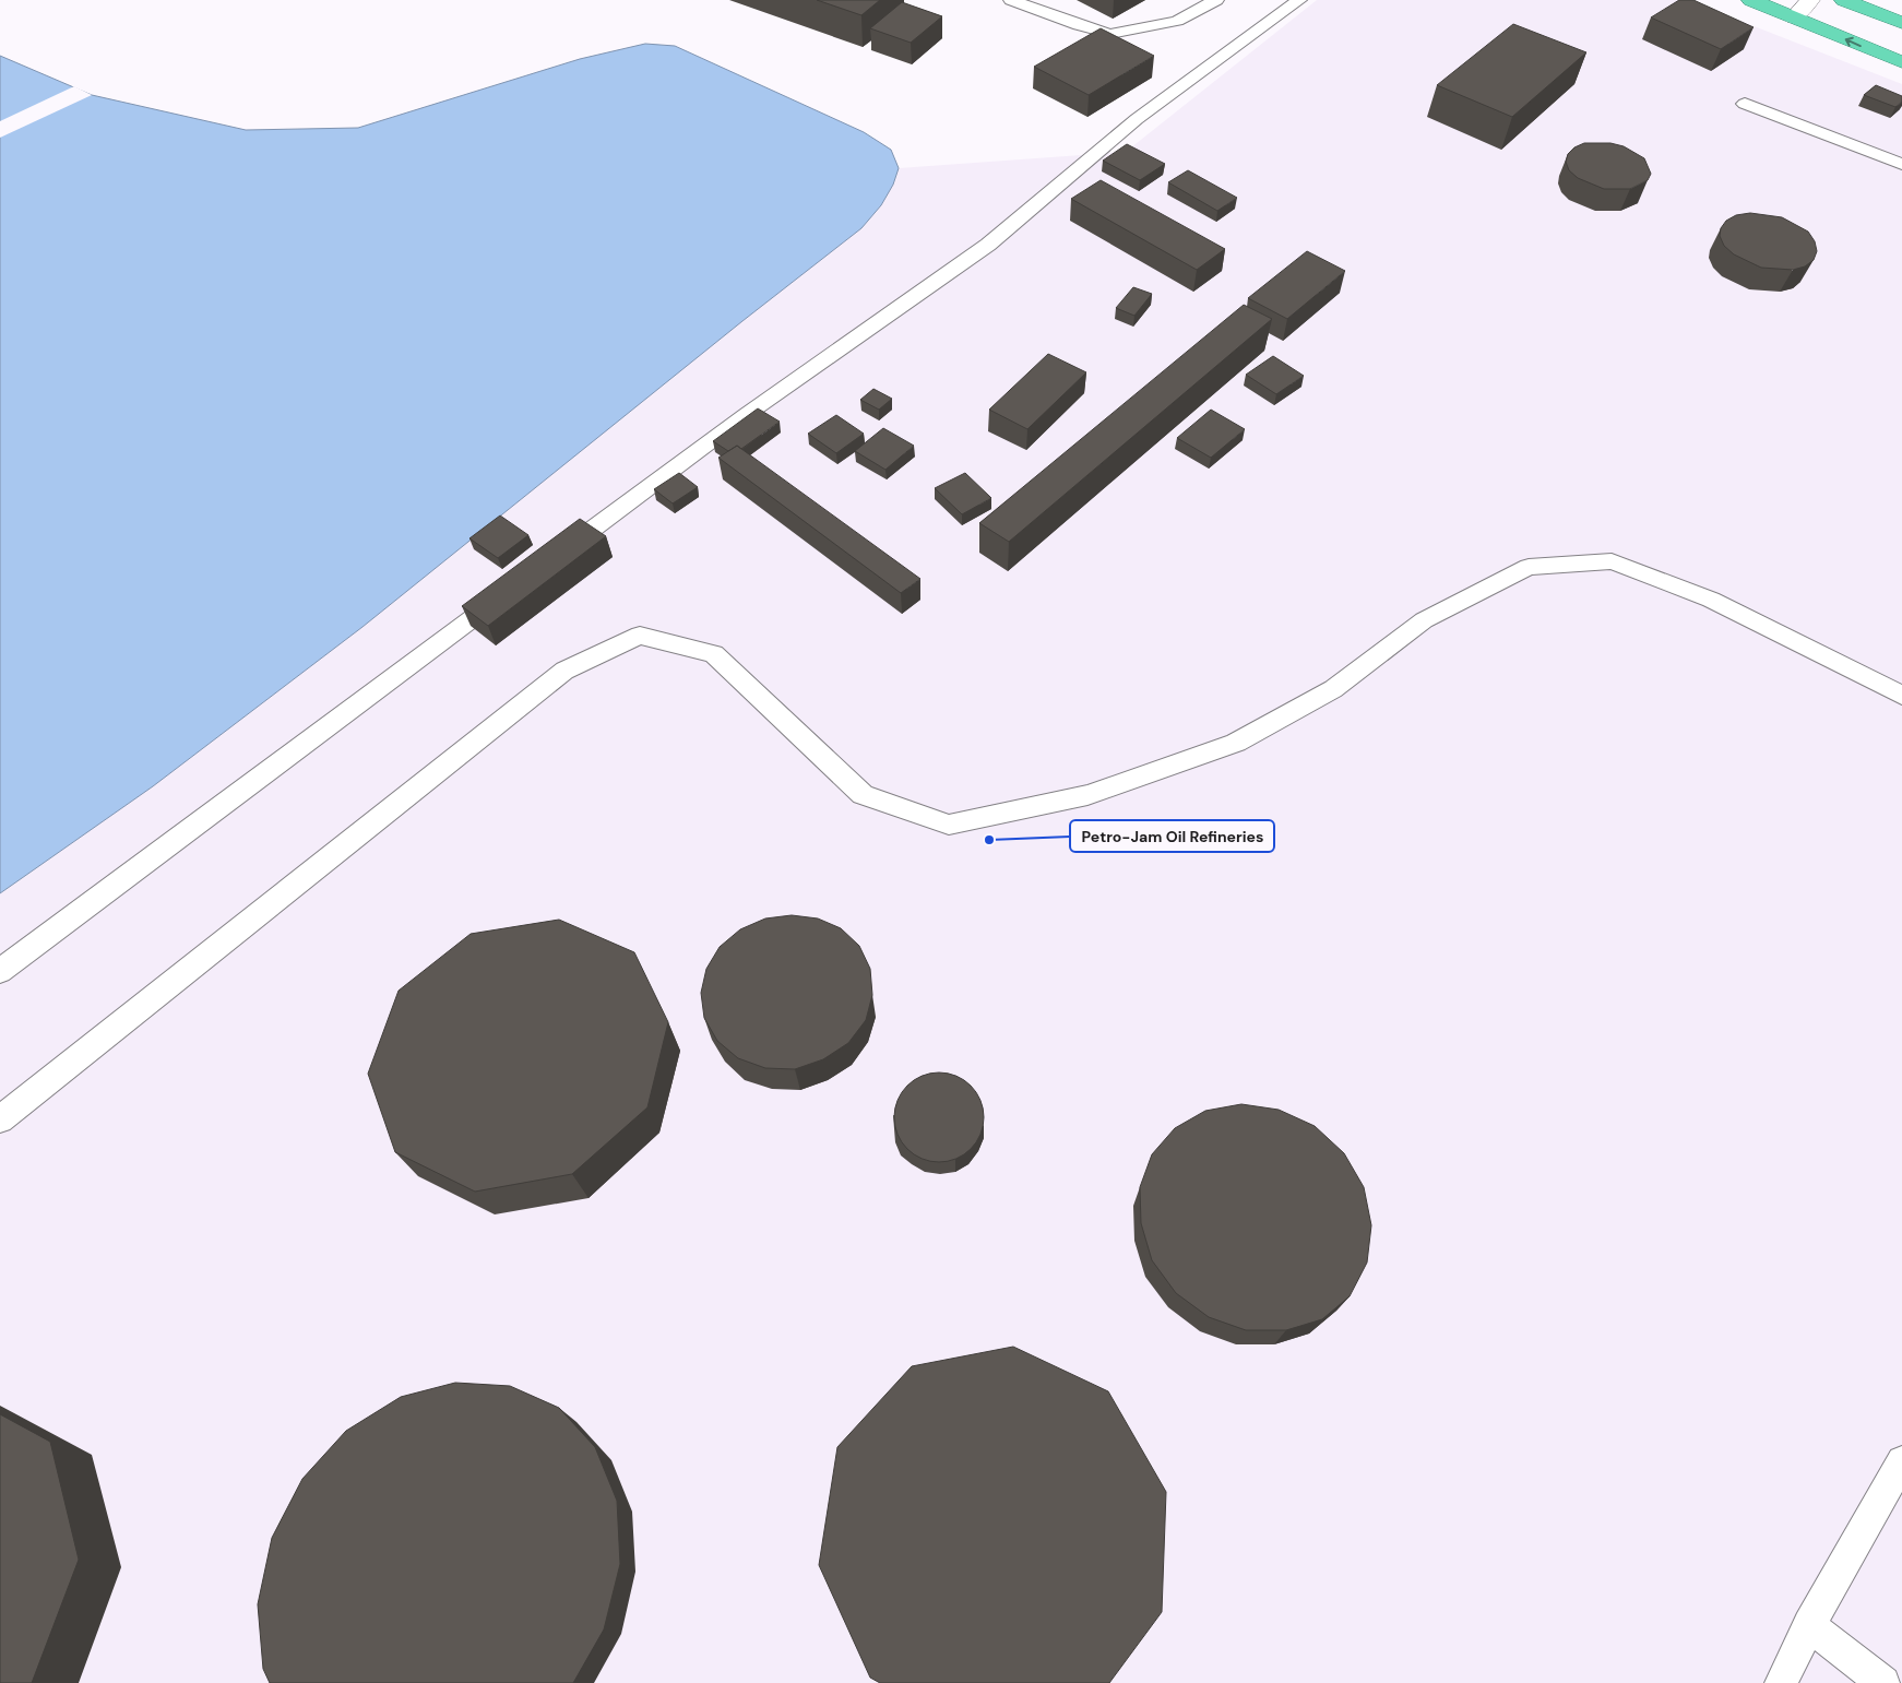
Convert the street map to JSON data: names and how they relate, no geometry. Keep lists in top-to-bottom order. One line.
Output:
{"places":["Petro-Jam Oil Refineries"]}
